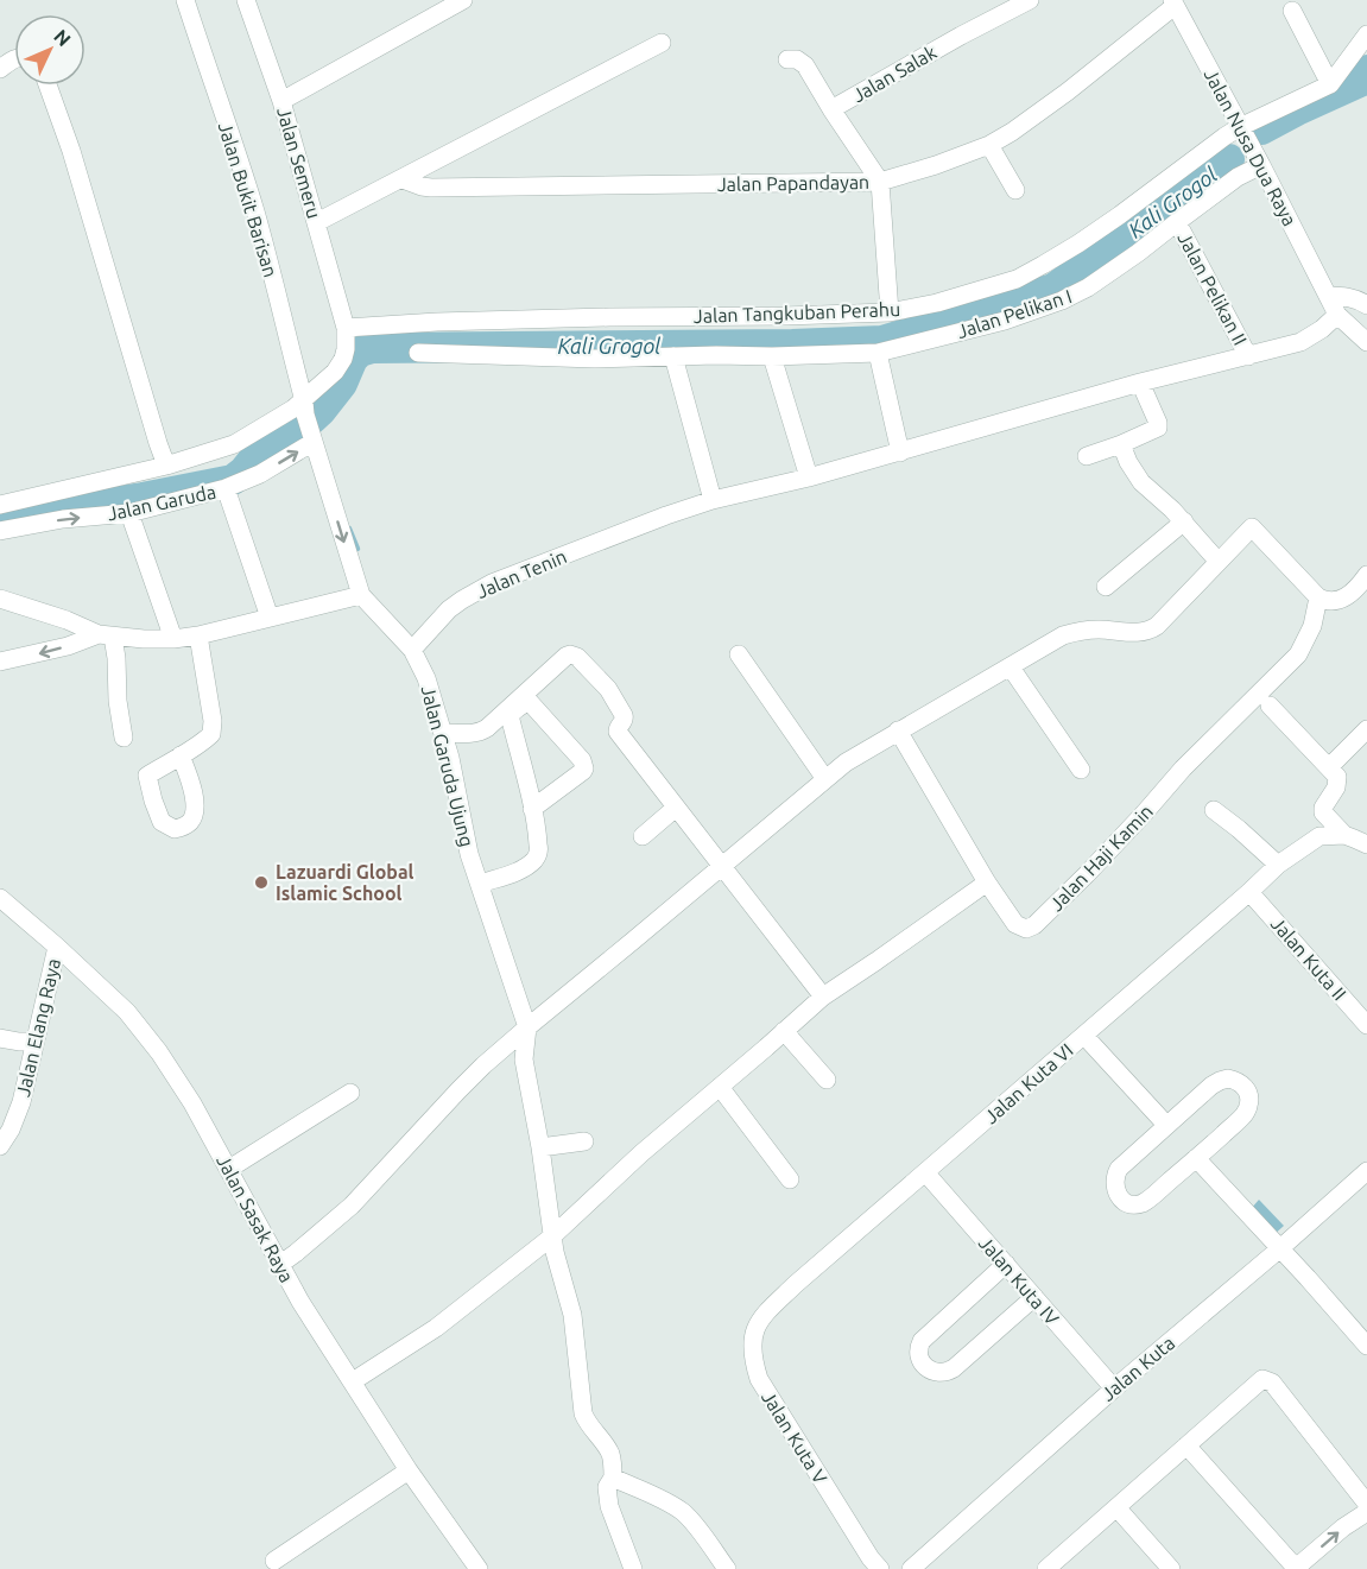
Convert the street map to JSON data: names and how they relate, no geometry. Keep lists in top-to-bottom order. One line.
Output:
{"streets":{"street":["Jalan Salak","Jalan Nusa Dua Raya","Jalan Semeru","Jalan Papandayan","Jalan Bukit Barisan","Jalan Pelikan II","Jalan Tangkuban Perahu","Jalan Pelikan I","Jalan Garuda","Jalan Tenin","Jalan Garuda Ujung","Jalan Haji Kamin","Jalan Kuta II","Jalan Elang Raya","Jalan Kuta VI","Jalan Sasak Raya","Jalan Kuta IV","Jalan Kuta","Jalan Kuta V"]},"crossings":[["Jalan Salak","Jalan Papandayan"],["Jalan Salak","Jalan Tangkuban Perahu"],["Jalan Nusa Dua Raya","Jalan Papandayan"],["Jalan Nusa Dua Raya","Jalan Tangkuban Perahu"],["Jalan Nusa Dua Raya","Jalan Pelikan I"],["Jalan Nusa Dua Raya","Jalan Tenin"],["Jalan Semeru","Jalan Tangkuban Perahu"],["Jalan Bukit Barisan","Jalan Garuda Ujung"],["Jalan Pelikan II","Jalan Pelikan I"],["Jalan Pelikan II","Jalan Tenin"],["Jalan Garuda","Jalan Garuda Ujung"],["Jalan Tenin","Jalan Garuda Ujung"],["Jalan Kuta II","Jalan Kuta VI"],["Jalan Elang Raya","Jalan Sasak Raya"],["Jalan Kuta VI","Jalan Kuta IV"],["Jalan Kuta VI","Jalan Kuta V"],["Jalan Kuta IV","Jalan Kuta"]],"water":["Kali Grogol"],"places":["Lazuardi Global Islamic School"],"north":"top right"}
